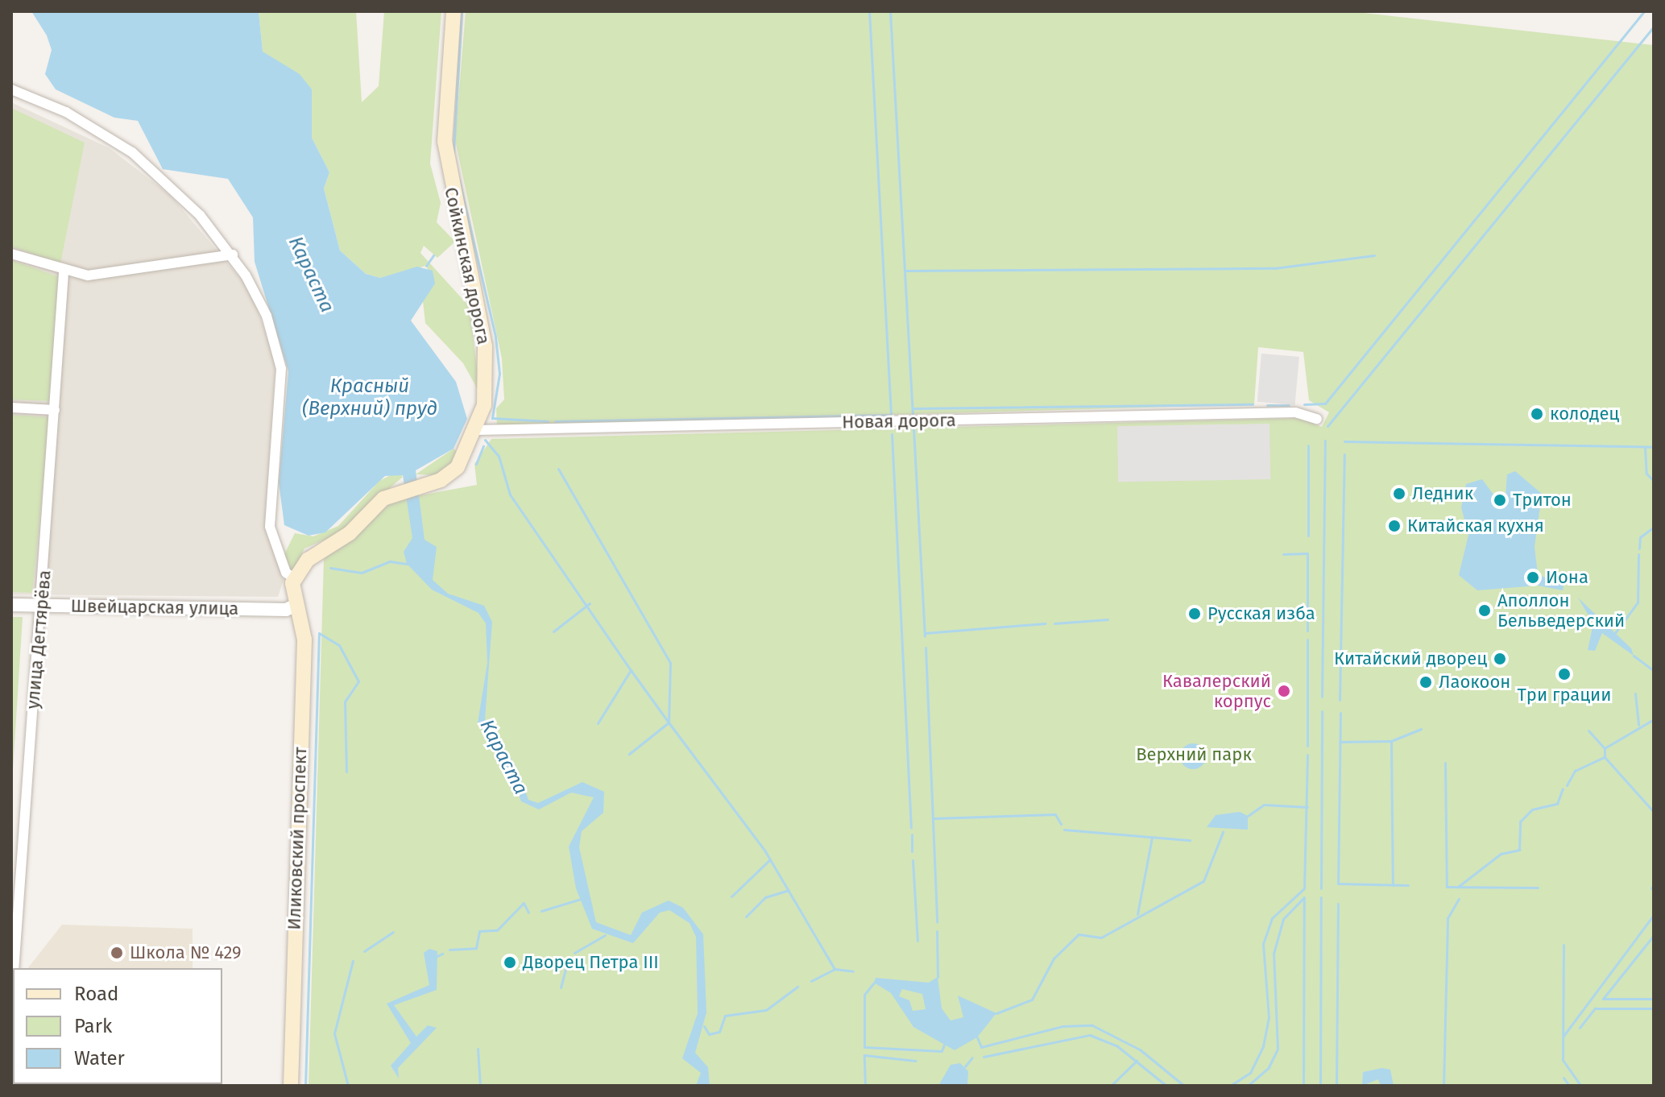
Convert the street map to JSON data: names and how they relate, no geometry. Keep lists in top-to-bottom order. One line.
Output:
{"streets":{"main road":["Сойкинская дорога","Иликовский проспект"],"street":["Новая дорога","Швейцарская улица","улица Дегтярёва"]},"crossings":[["Сойкинская дорога","Новая дорога"],["Сойкинская дорога","Иликовский проспект"],["Швейцарская улица","улица Дегтярёва"],["Швейцарская улица","Иликовский проспект"]],"water":["Караста","Красный (Верхний) пруд"],"parks":["Верхний парк"],"places":["колодец","Ледник","Тритон","Китайская кухня","Иона","Аполлон Бельведерский","Русская изба","Китайский дворец","Три грации","Лаокоон","Кавалерский корпус","Школа № 429","Дворец Петра III"],"legend":["Road","Park","Water"]}
